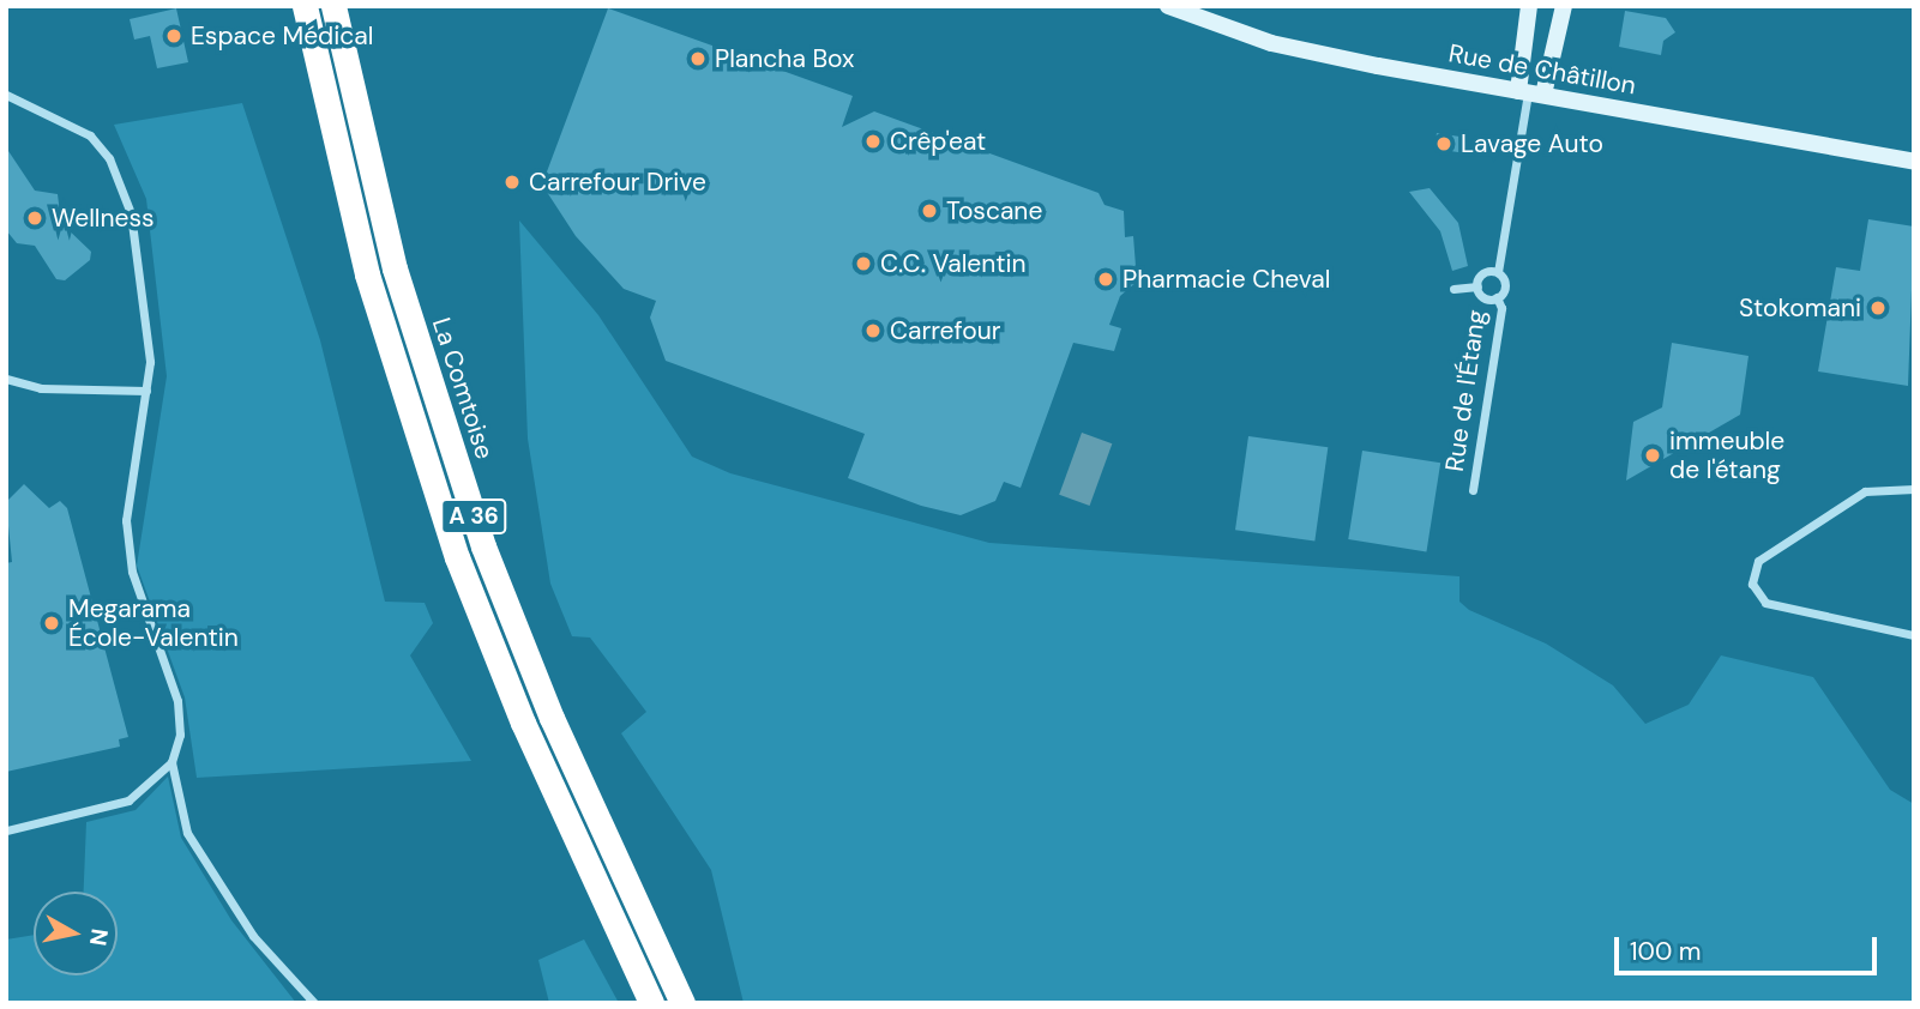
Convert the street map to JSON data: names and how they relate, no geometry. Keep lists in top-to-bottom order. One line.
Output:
{"streets":{"highway":["La Comtoise","A 36"],"street":["Rue de Châtillon","Rue de l'Étang"]},"places":["Espace Médical","Plancha Box","Crêp'eat","Lavage Auto","Carrefour Drive","Toscane","Wellness","C.C. Valentin","Pharmacie Cheval","Stokomani","Carrefour","immeuble de l'étang","Megarama École-Valentin"],"scale_bar":"100 m","north":"right"}
